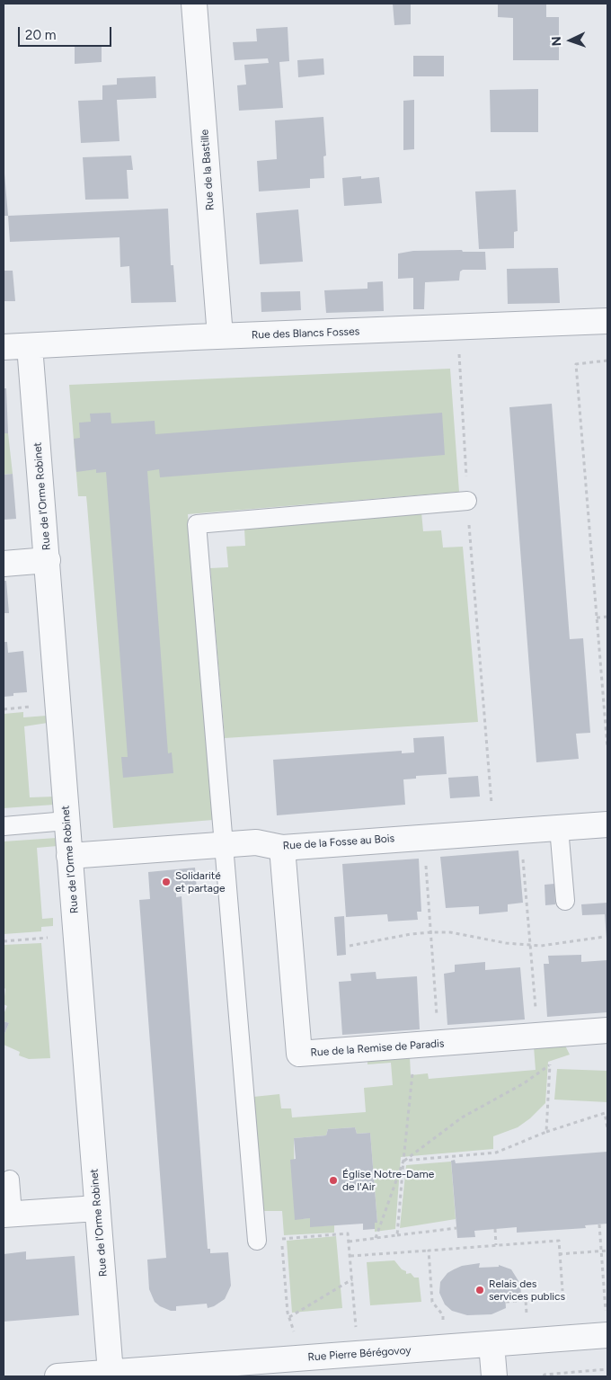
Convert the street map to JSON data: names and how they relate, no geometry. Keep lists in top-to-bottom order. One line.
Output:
{"streets":{"street":["Rue de la Bastille","Rue des Blancs Fosses","Rue de l'Orme Robinet","Rue de la Fosse au Bois","Rue de la Remise de Paradis","Rue Pierre Bérégovoy"]},"crossings":[["Rue de la Bastille","Rue des Blancs Fosses"],["Rue des Blancs Fosses","Rue de l'Orme Robinet"],["Rue de l'Orme Robinet","Rue de la Fosse au Bois"],["Rue de l'Orme Robinet","Rue Pierre Bérégovoy"],["Rue de la Fosse au Bois","Rue de la Remise de Paradis"]],"places":["Solidarité et partage","Église Notre-Dame de l'Air","Relais des services publics"],"scale_bar":"20 m","north":"left"}
